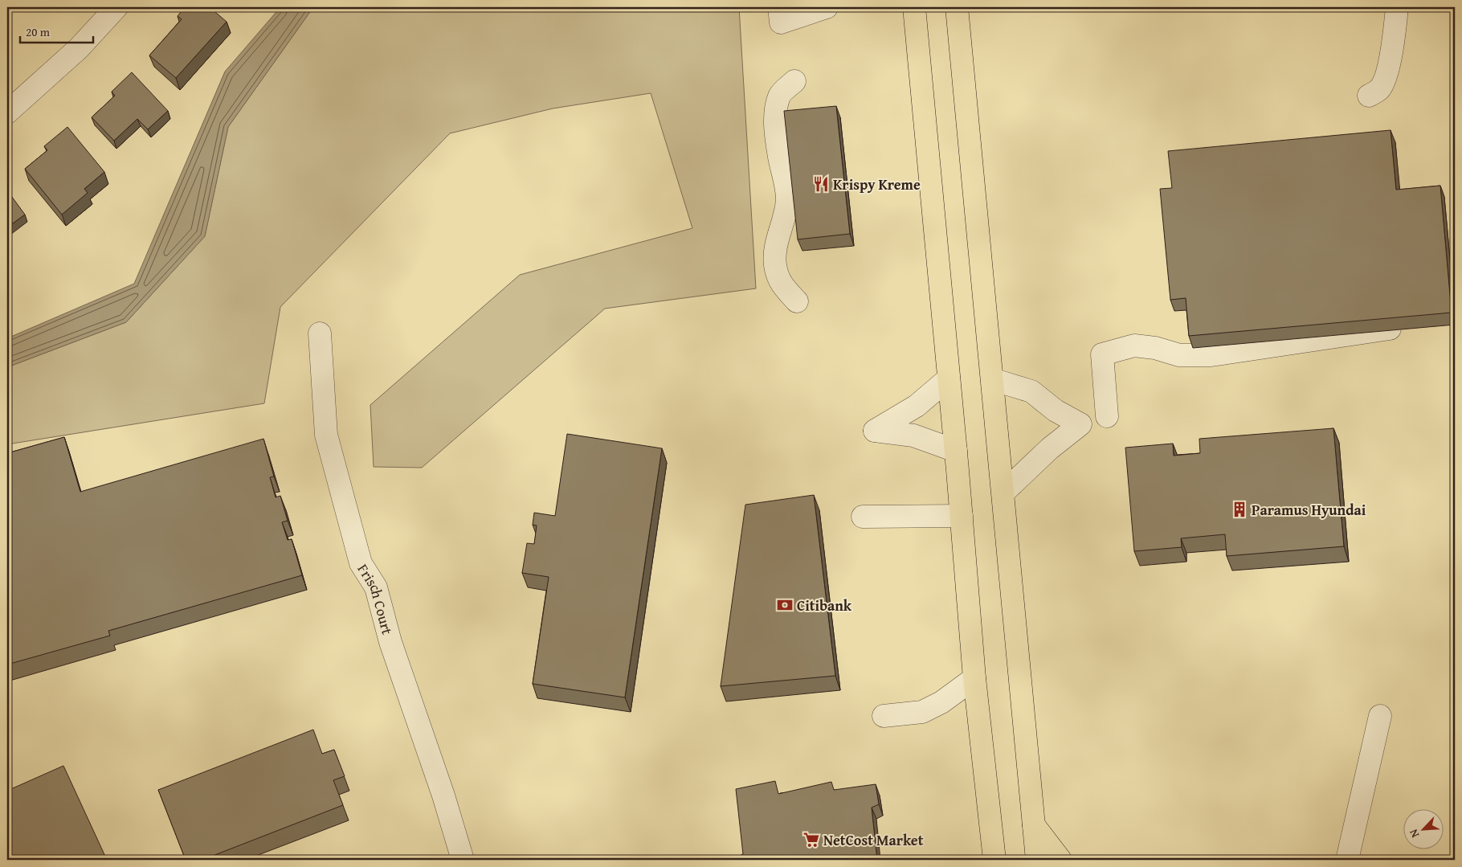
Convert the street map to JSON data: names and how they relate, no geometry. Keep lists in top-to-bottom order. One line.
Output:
{"streets":{"street":["Frisch Court"]},"places":{"restaurant":["Krispy Kreme"],"building":["Paramus Hyundai"],"bank":["Citibank"],"supermarket":["NetCost Market"]},"scale_bar":"20 m","north":"bottom left"}
